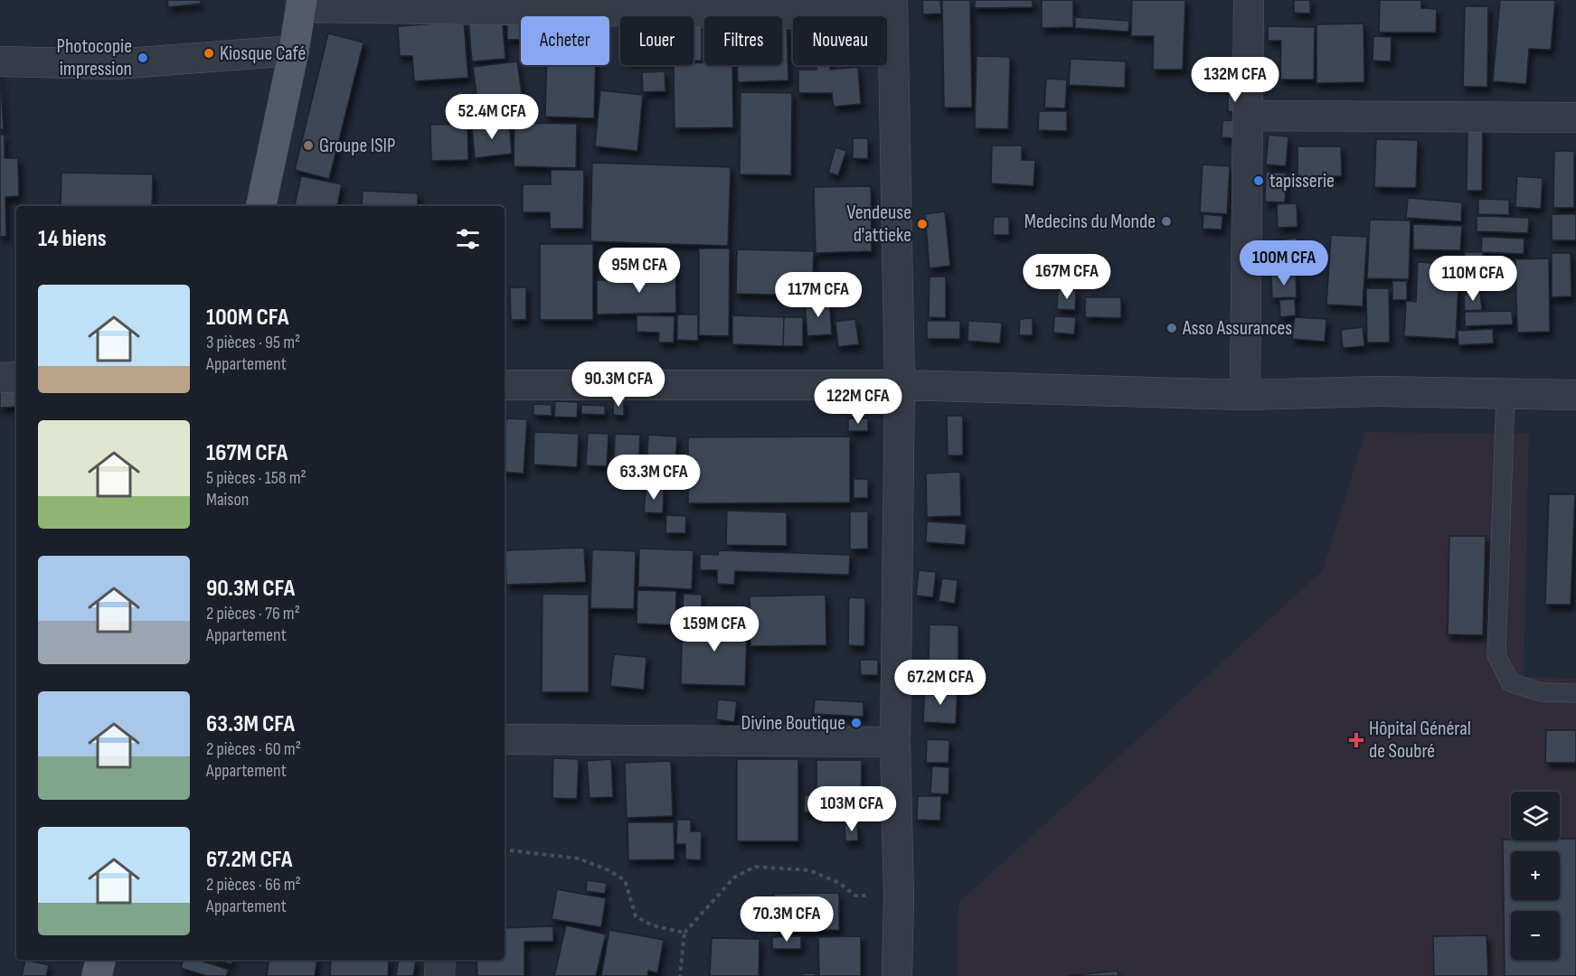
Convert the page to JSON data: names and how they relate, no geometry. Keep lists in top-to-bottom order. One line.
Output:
{"places":{"other":["Kiosque Café","Photocopie impression","Groupe ISIP","tapisserie","Medecins du Monde","Vendeuse d'attieke","Asso Assurances","Divine Boutique"],"health":["Hôpital Général de Soubré"]},"page":{"chip":["Acheter","Louer","Filtres","Nouveau"],"price":["132M CFA","52.4M CFA","100M CFA","95M CFA","167M CFA","110M CFA","117M CFA","90.3M CFA","122M CFA","63.3M CFA","159M CFA","67.2M CFA","103M CFA","70.3M CFA"],"heading":"14 biens","list":[{"name":"100M CFA","note":"3 pièces · 95 m² · Appartement"},{"name":"167M CFA","note":"5 pièces · 158 m² · Maison"},{"name":"90.3M CFA","note":"2 pièces · 76 m² · Appartement"},{"name":"63.3M CFA","note":"2 pièces · 60 m² · Appartement"},{"name":"67.2M CFA","note":"2 pièces · 66 m² · Appartement"}],"map_buttons":["+","−"]}}
